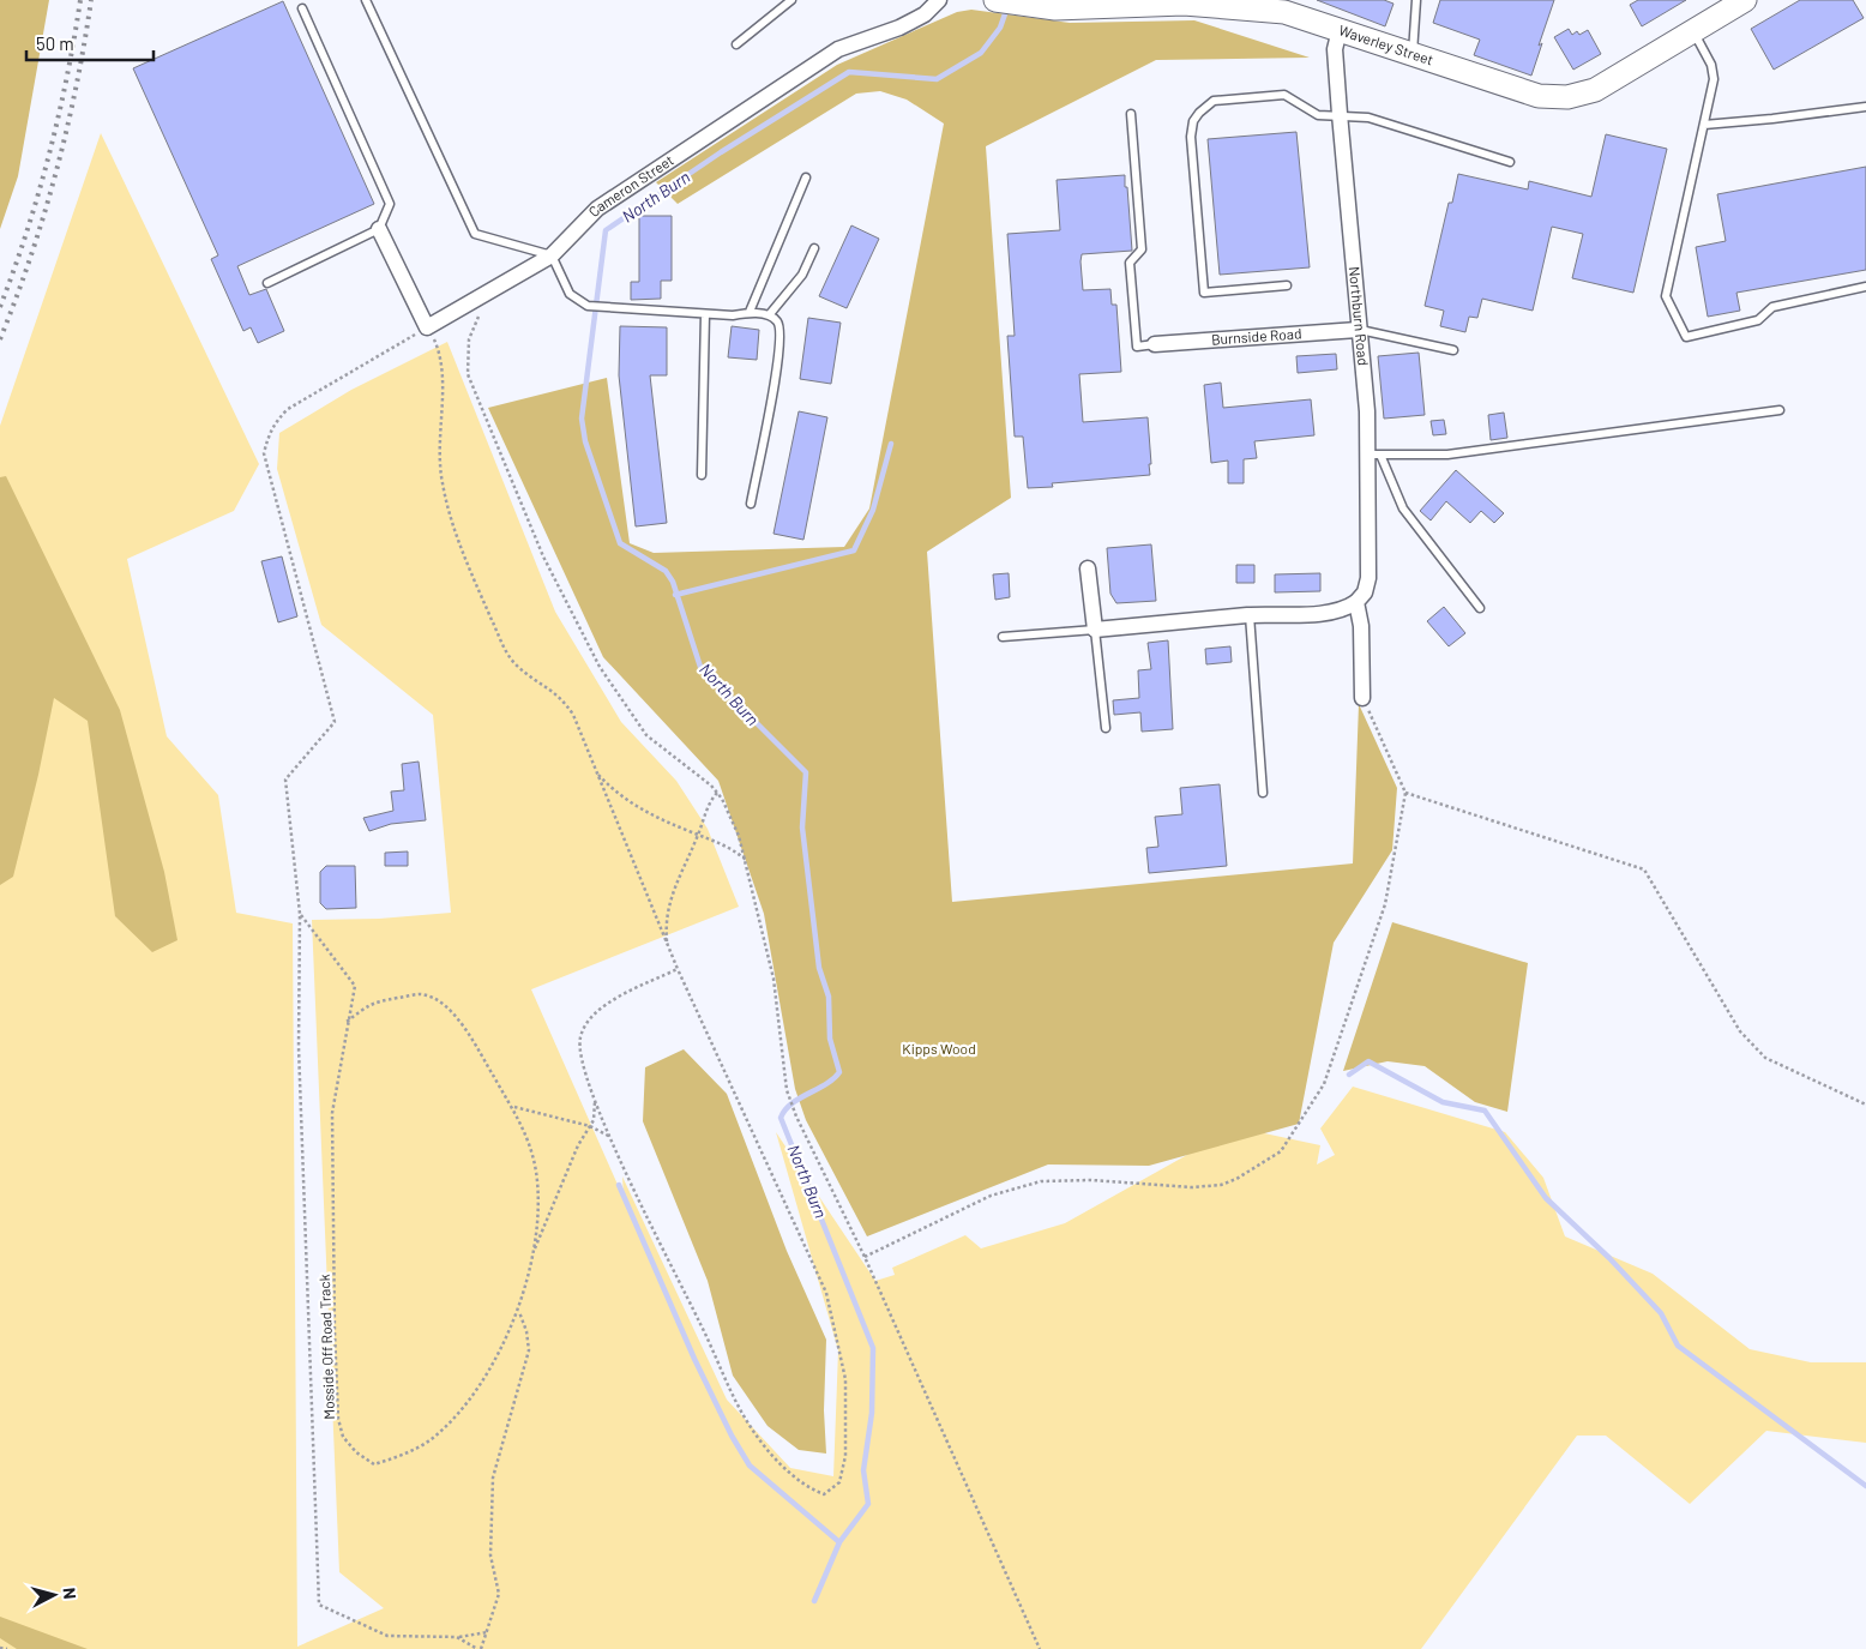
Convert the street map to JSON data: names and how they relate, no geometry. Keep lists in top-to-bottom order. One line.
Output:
{"streets":{"main road":["Waverley Street"],"street":["Cameron Street","Northburn Road","Burnside Road"],"path":["Mosside Off Road Track"]},"crossings":[["Waverley Street","Northburn Road"],["Northburn Road","Burnside Road"]],"water":["North Burn"],"parks":["Kipps Wood"],"scale_bar":"50 m","north":"right"}
